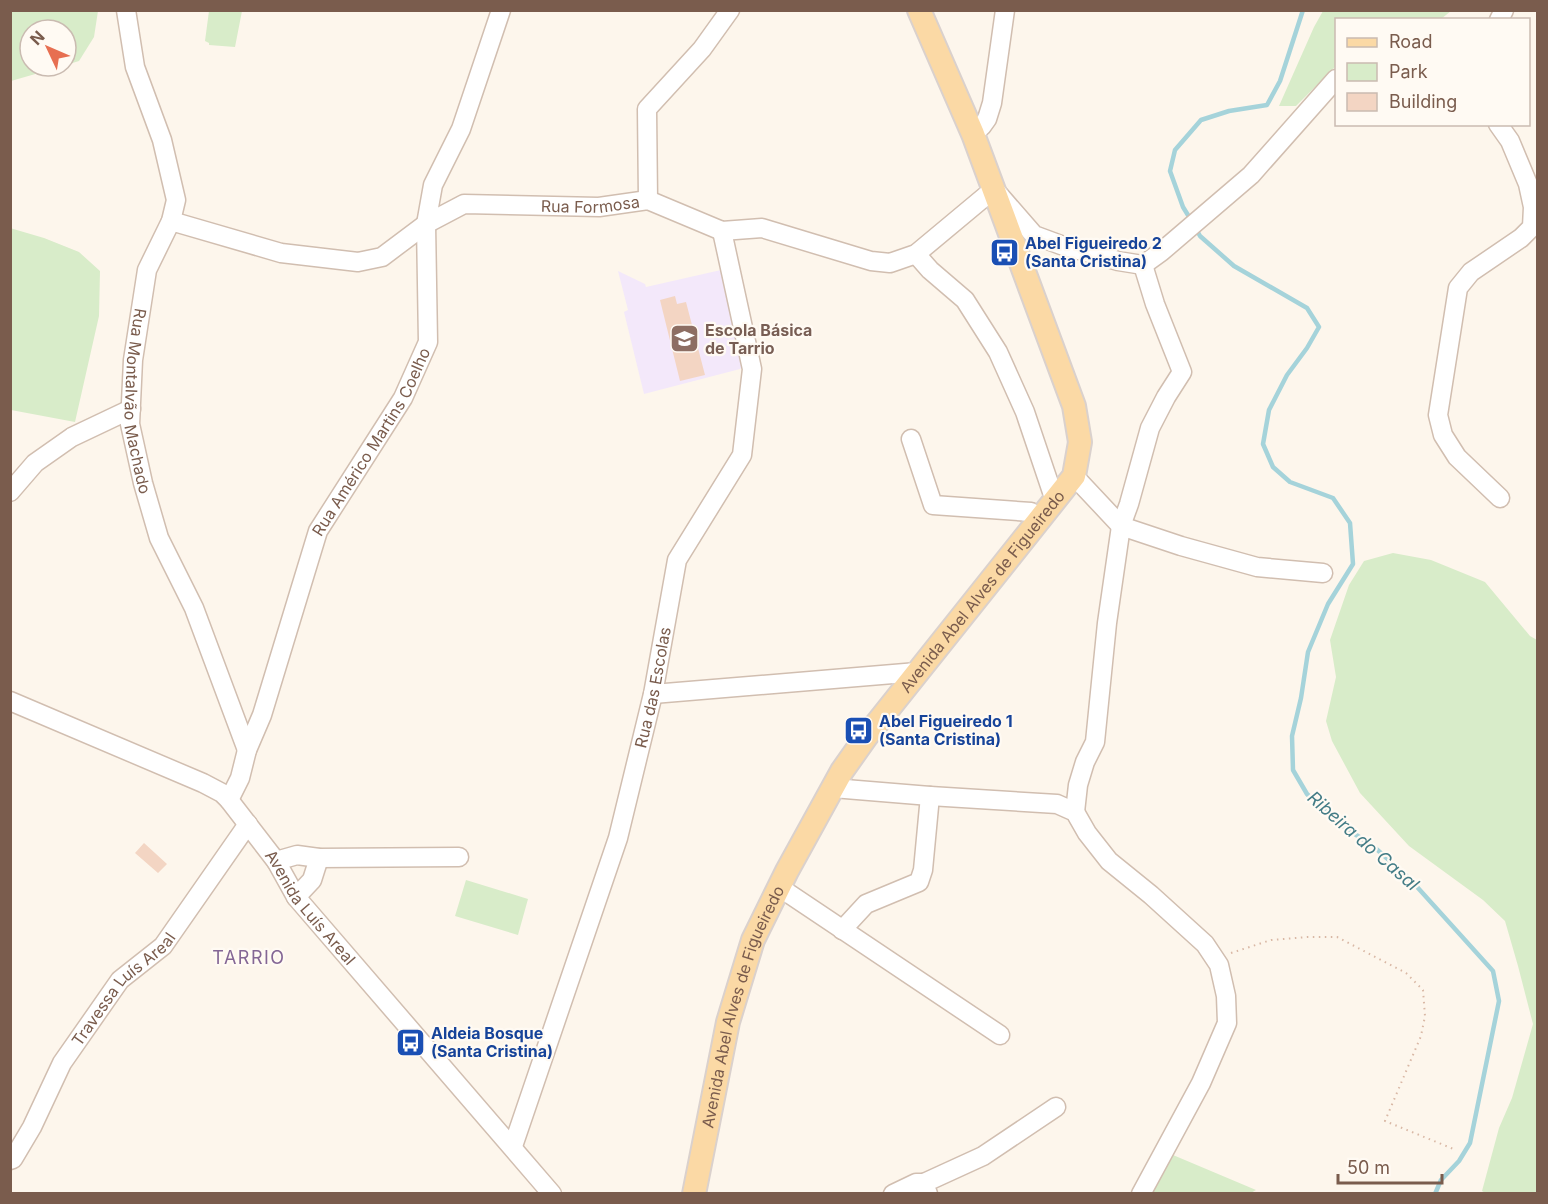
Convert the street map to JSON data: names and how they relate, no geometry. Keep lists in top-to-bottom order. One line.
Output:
{"streets":{"main road":["Avenida Abel Alves de Figueiredo"],"street":["Rua Formosa","Rua Montalvão Machado","Rua Américo Martins Coelho","Rua das Escolas","Avenida Luís Areal","Travessa Luís Areal"]},"crossings":[["Rua Formosa","Rua Montalvão Machado"],["Rua Formosa","Rua Américo Martins Coelho"],["Rua Formosa","Avenida Abel Alves de Figueiredo"],["Rua Formosa","Rua das Escolas"],["Rua Montalvão Machado","Rua Américo Martins Coelho"],["Rua Américo Martins Coelho","Avenida Luís Areal"],["Rua das Escolas","Avenida Luís Areal"],["Avenida Luís Areal","Travessa Luís Areal"]],"districts":["TARRIO"],"water":["Ribeira do Casal"],"places":{"bus stop":["Abel Figueiredo 2 (Santa Cristina)","Abel Figueiredo 1 (Santa Cristina)","Aldeia Bosque (Santa Cristina)"],"school or university":["Escola Básica de Tarrio"]},"legend":["Road","Park","Building"],"scale_bar":"50 m","north":"top left"}
